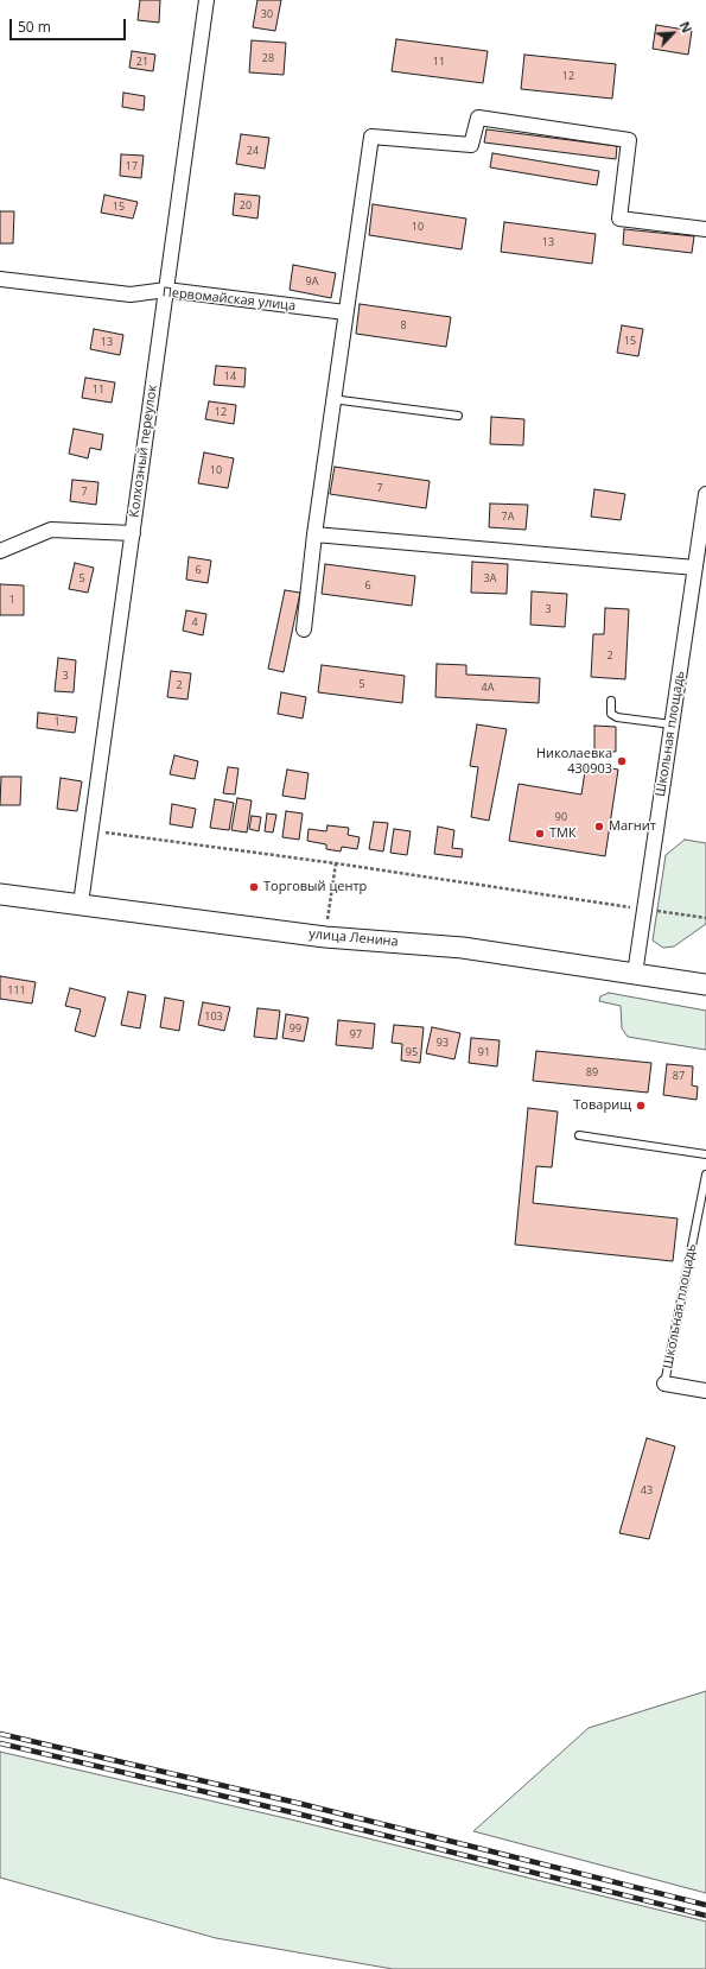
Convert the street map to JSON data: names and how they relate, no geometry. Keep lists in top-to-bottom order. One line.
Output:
{"streets":{"main road":["улица Ленина"],"street":["Первомайская улица","Колхозный переулок","Школьная площадь"]},"crossings":[["Первомайская улица","Колхозный переулок"],["Колхозный переулок","улица Ленина"],["Школьная площадь","улица Ленина"]],"places":["Николаевка 430903","Магнит","ТМК","Торговый центр","Товарищ"],"house_numbers":["30","28","21","11","12","24","17","20","15","10","13","9А","8","15","13","14","11","12","10","7","7","7А","6","5","3А","6","1","3","4","2","3","5","2","4А","1","90","111","103","99","97","93","95","91","89","87","43"],"scale_bar":"50 m","north":"top right"}
